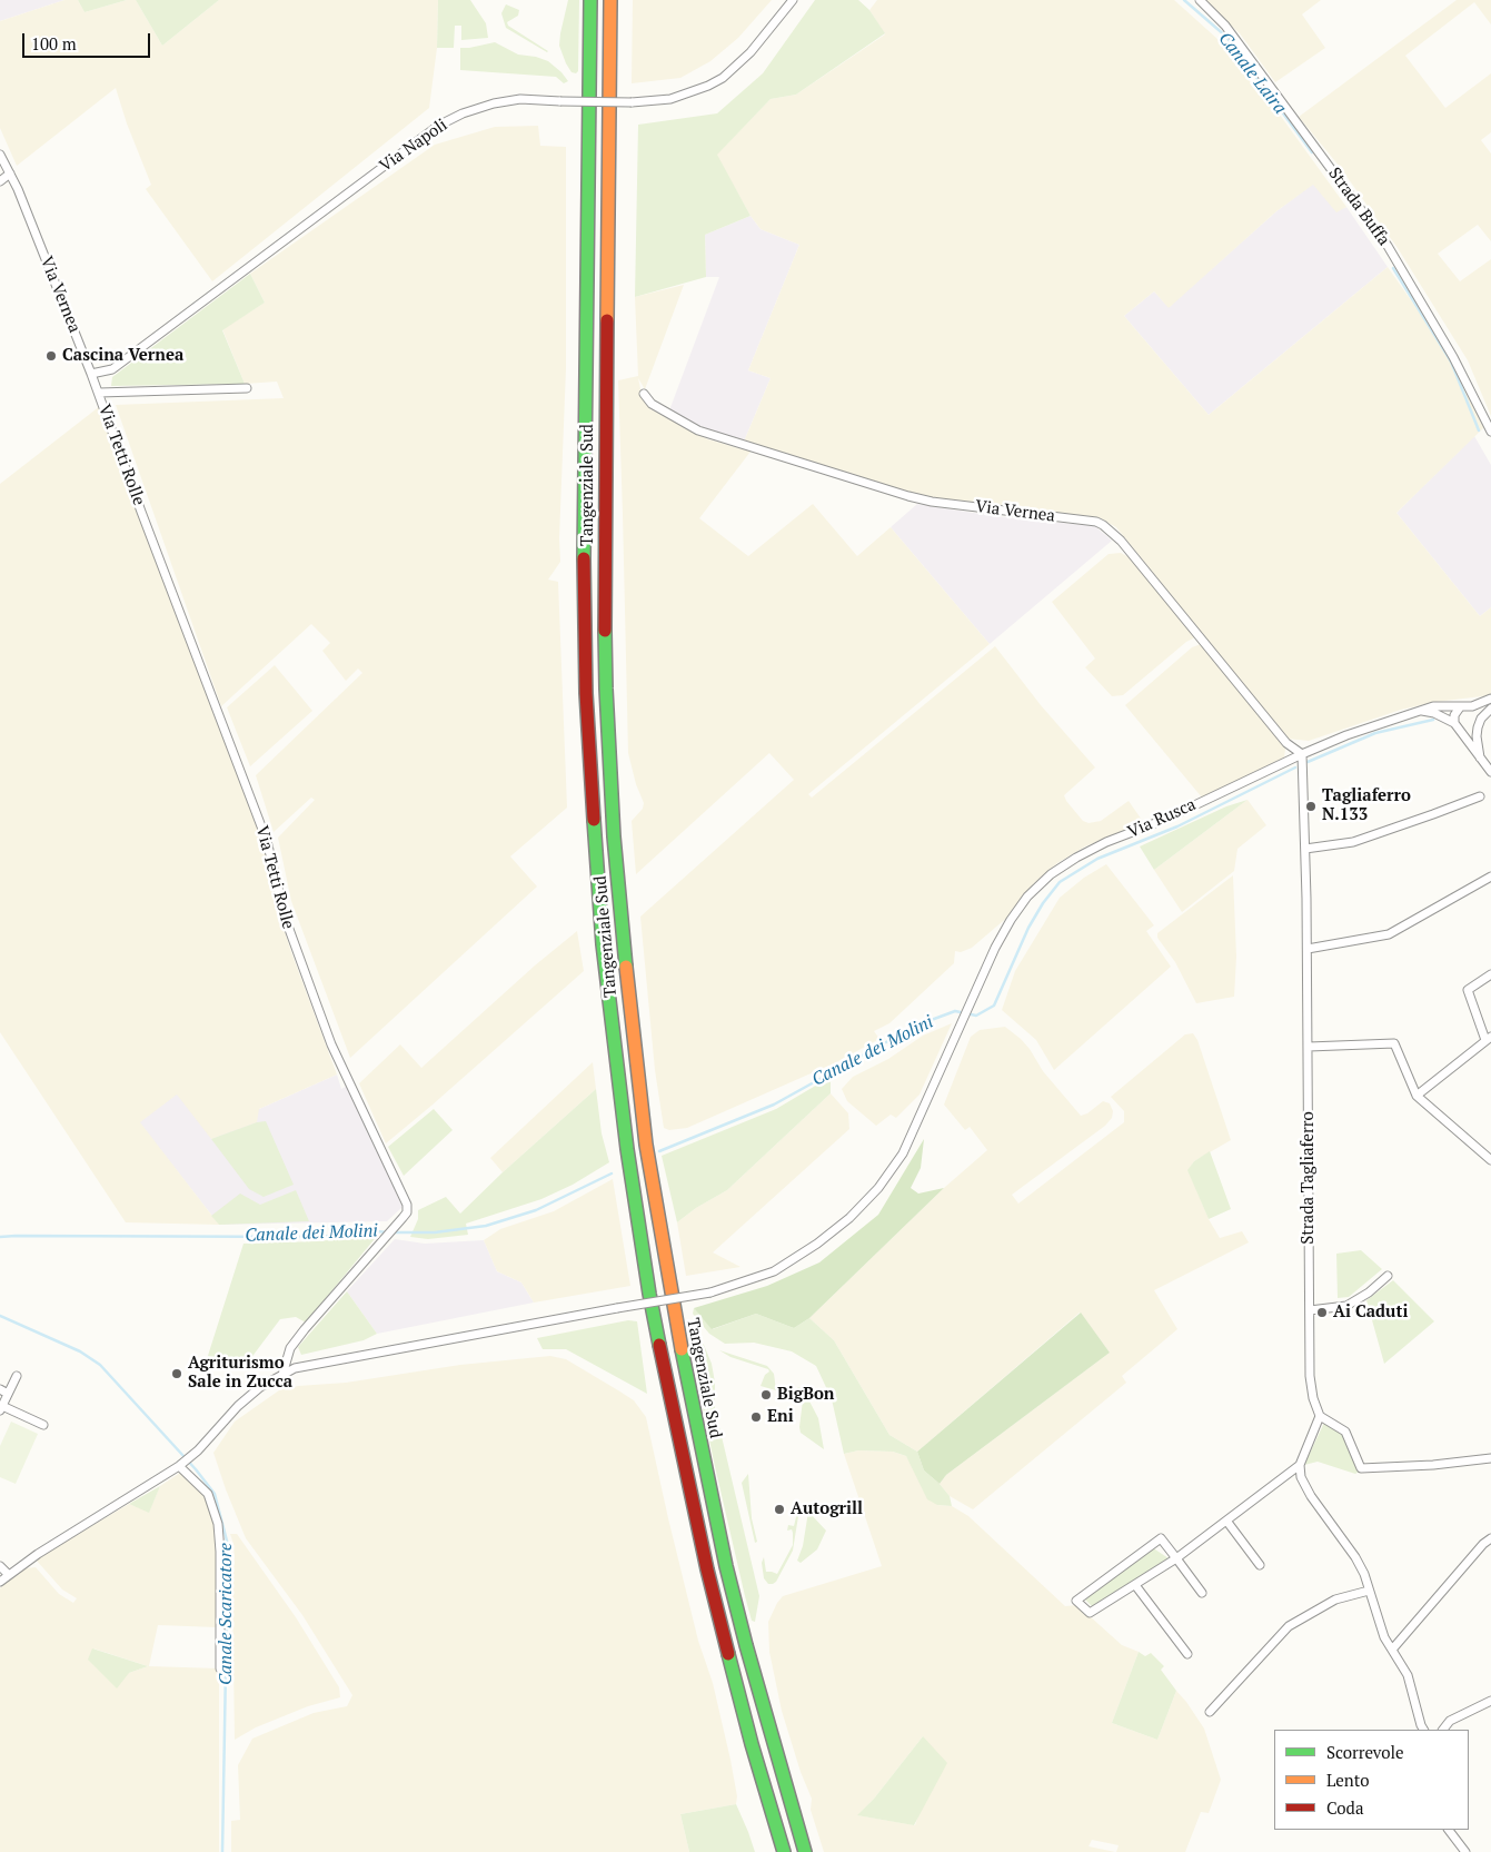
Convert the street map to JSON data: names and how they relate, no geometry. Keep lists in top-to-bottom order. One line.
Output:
{"streets":{"highway":["Tangenziale Sud"],"street":["Via Napoli","Strada Buffa","Via Vernea","Via Tetti Rolle","Via Rusca","Strada Tagliaferro"]},"crossings":[["Via Napoli","Via Vernea"],["Via Vernea","Via Tetti Rolle"],["Via Vernea","Via Rusca"],["Via Vernea","Strada Tagliaferro"],["Via Tetti Rolle","Via Rusca"],["Via Rusca","Strada Tagliaferro"]],"water":["Canale Laira","Canale dei Molini","Canale Scaricatore"],"places":["Cascina Vernea","Tagliaferro N.133","Ai Caduti","Agriturismo Sale in Zucca","BigBon","Eni","Autogrill"],"legend":["Scorrevole","Lento","Coda"],"scale_bar":"100 m"}
